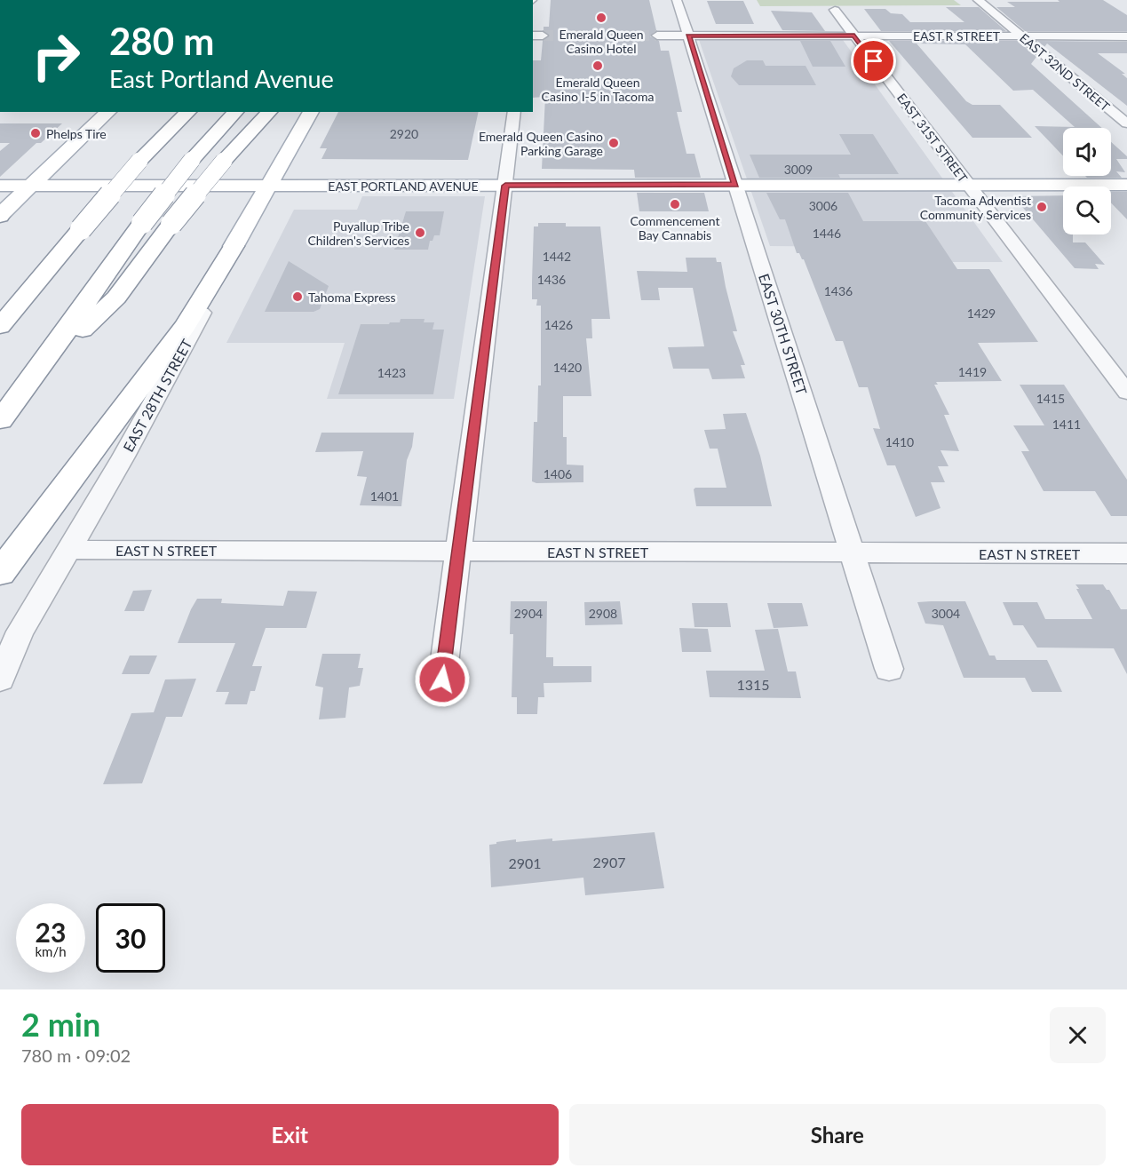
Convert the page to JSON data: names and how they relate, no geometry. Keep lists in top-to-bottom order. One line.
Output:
{"streets":{"main road":["EAST PORTLAND AVENUE","EAST 28TH STREET"],"street":["EAST R STREET","EAST 32ND STREET","EAST 31ST STREET","EAST 30TH STREET","EAST N STREET"]},"crossings":[["EAST R STREET","EAST 32ND STREET"],["EAST R STREET","EAST 31ST STREET"],["EAST R STREET","EAST 30TH STREET"],["EAST 31ST STREET","EAST PORTLAND AVENUE"],["EAST PORTLAND AVENUE","EAST 30TH STREET"],["EAST PORTLAND AVENUE","EAST 28TH STREET"],["EAST 30TH STREET","EAST N STREET"],["EAST 28TH STREET","EAST N STREET"]],"places":["Emerald Queen Casino Hotel","Emerald Queen Casino I-5 in Tacoma","Phelps Tire","Emerald Queen Casino Parking Garage","Commencement Bay Cannabis","Tacoma Adventist Community Services","Puyallup Tribe Children's Services","Tahoma Express"],"house_numbers":["2920","3009","3006","1446","1442","1436","1436","1429","1426","1420","1419","1423","1415","1411","1410","1406","1401","2904","2908","3004","1315","2907","2901"],"page":{"turn":["280 m","East Portland Avenue"],"speed":"23 km/h","limit":"30","heading":["2 min","780 m · 09:02"],"buttons":["Exit","Share"]}}
